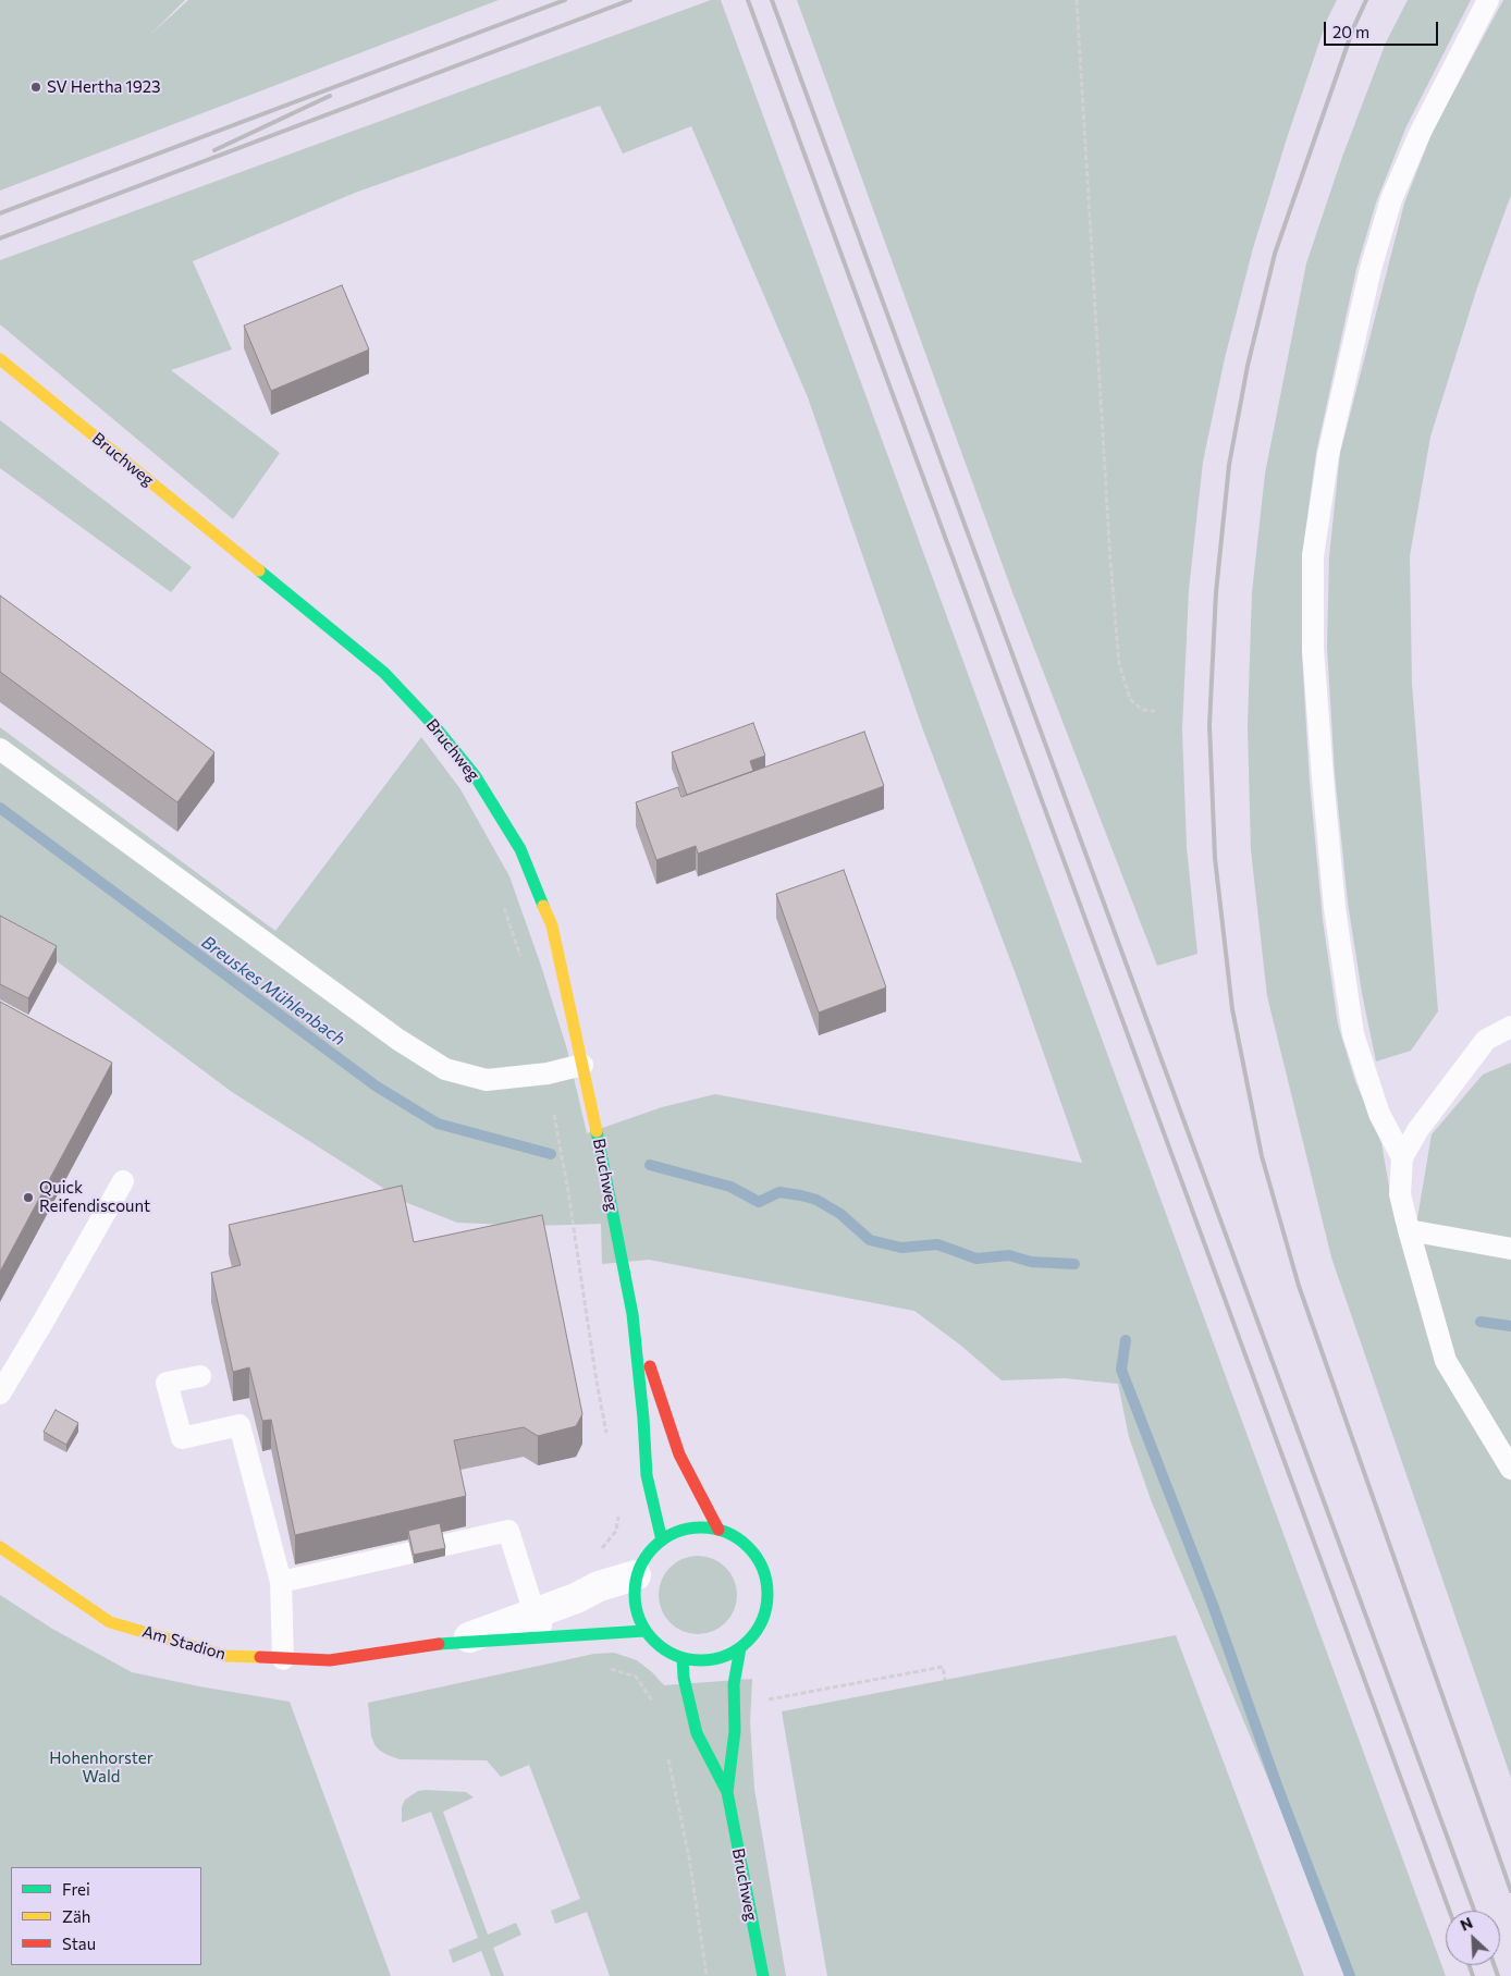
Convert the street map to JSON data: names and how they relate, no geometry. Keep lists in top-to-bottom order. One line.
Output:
{"streets":{"street":["Bruchweg","Am Stadion"]},"crossings":[["Bruchweg","Am Stadion"]],"water":["Breuskes Mühlenbach"],"parks":["Hohenhorster Wald"],"places":["SV Hertha 1923","Quick Reifendiscount"],"legend":["Frei","Zäh","Stau"],"scale_bar":"20 m","north":"top left"}
